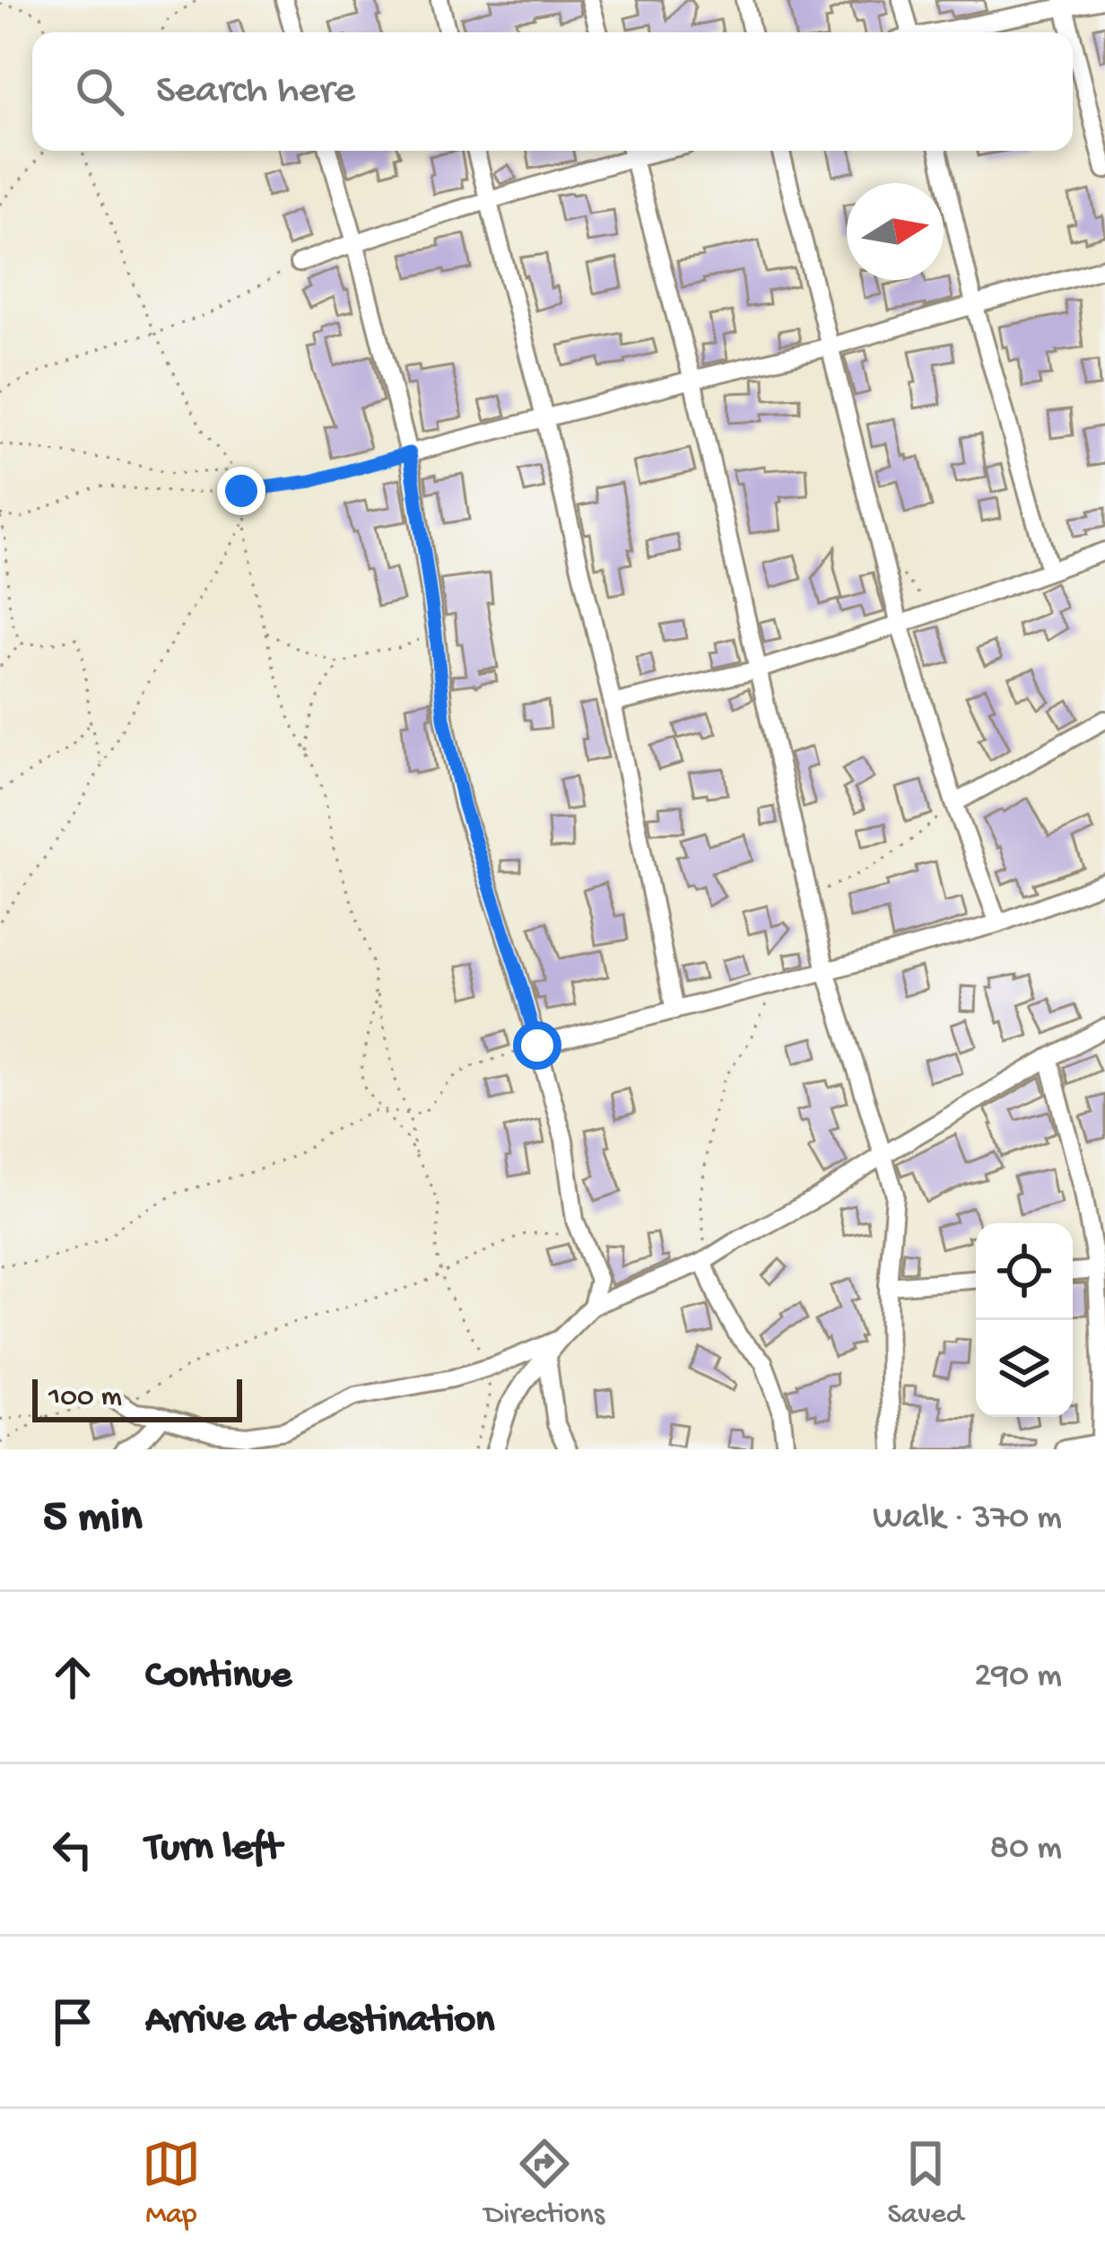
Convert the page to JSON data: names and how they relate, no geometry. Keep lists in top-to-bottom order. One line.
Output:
{"scale_bar":"100 m","north":"right","page":{"search":"Search here","scale":"100 m","heading":["5 min","Walk · 370 m"],"list":[["Continue","290 m"],["Turn left","80 m"],"Arrive at destination"],"nav":["Map","Directions","Saved"]}}
